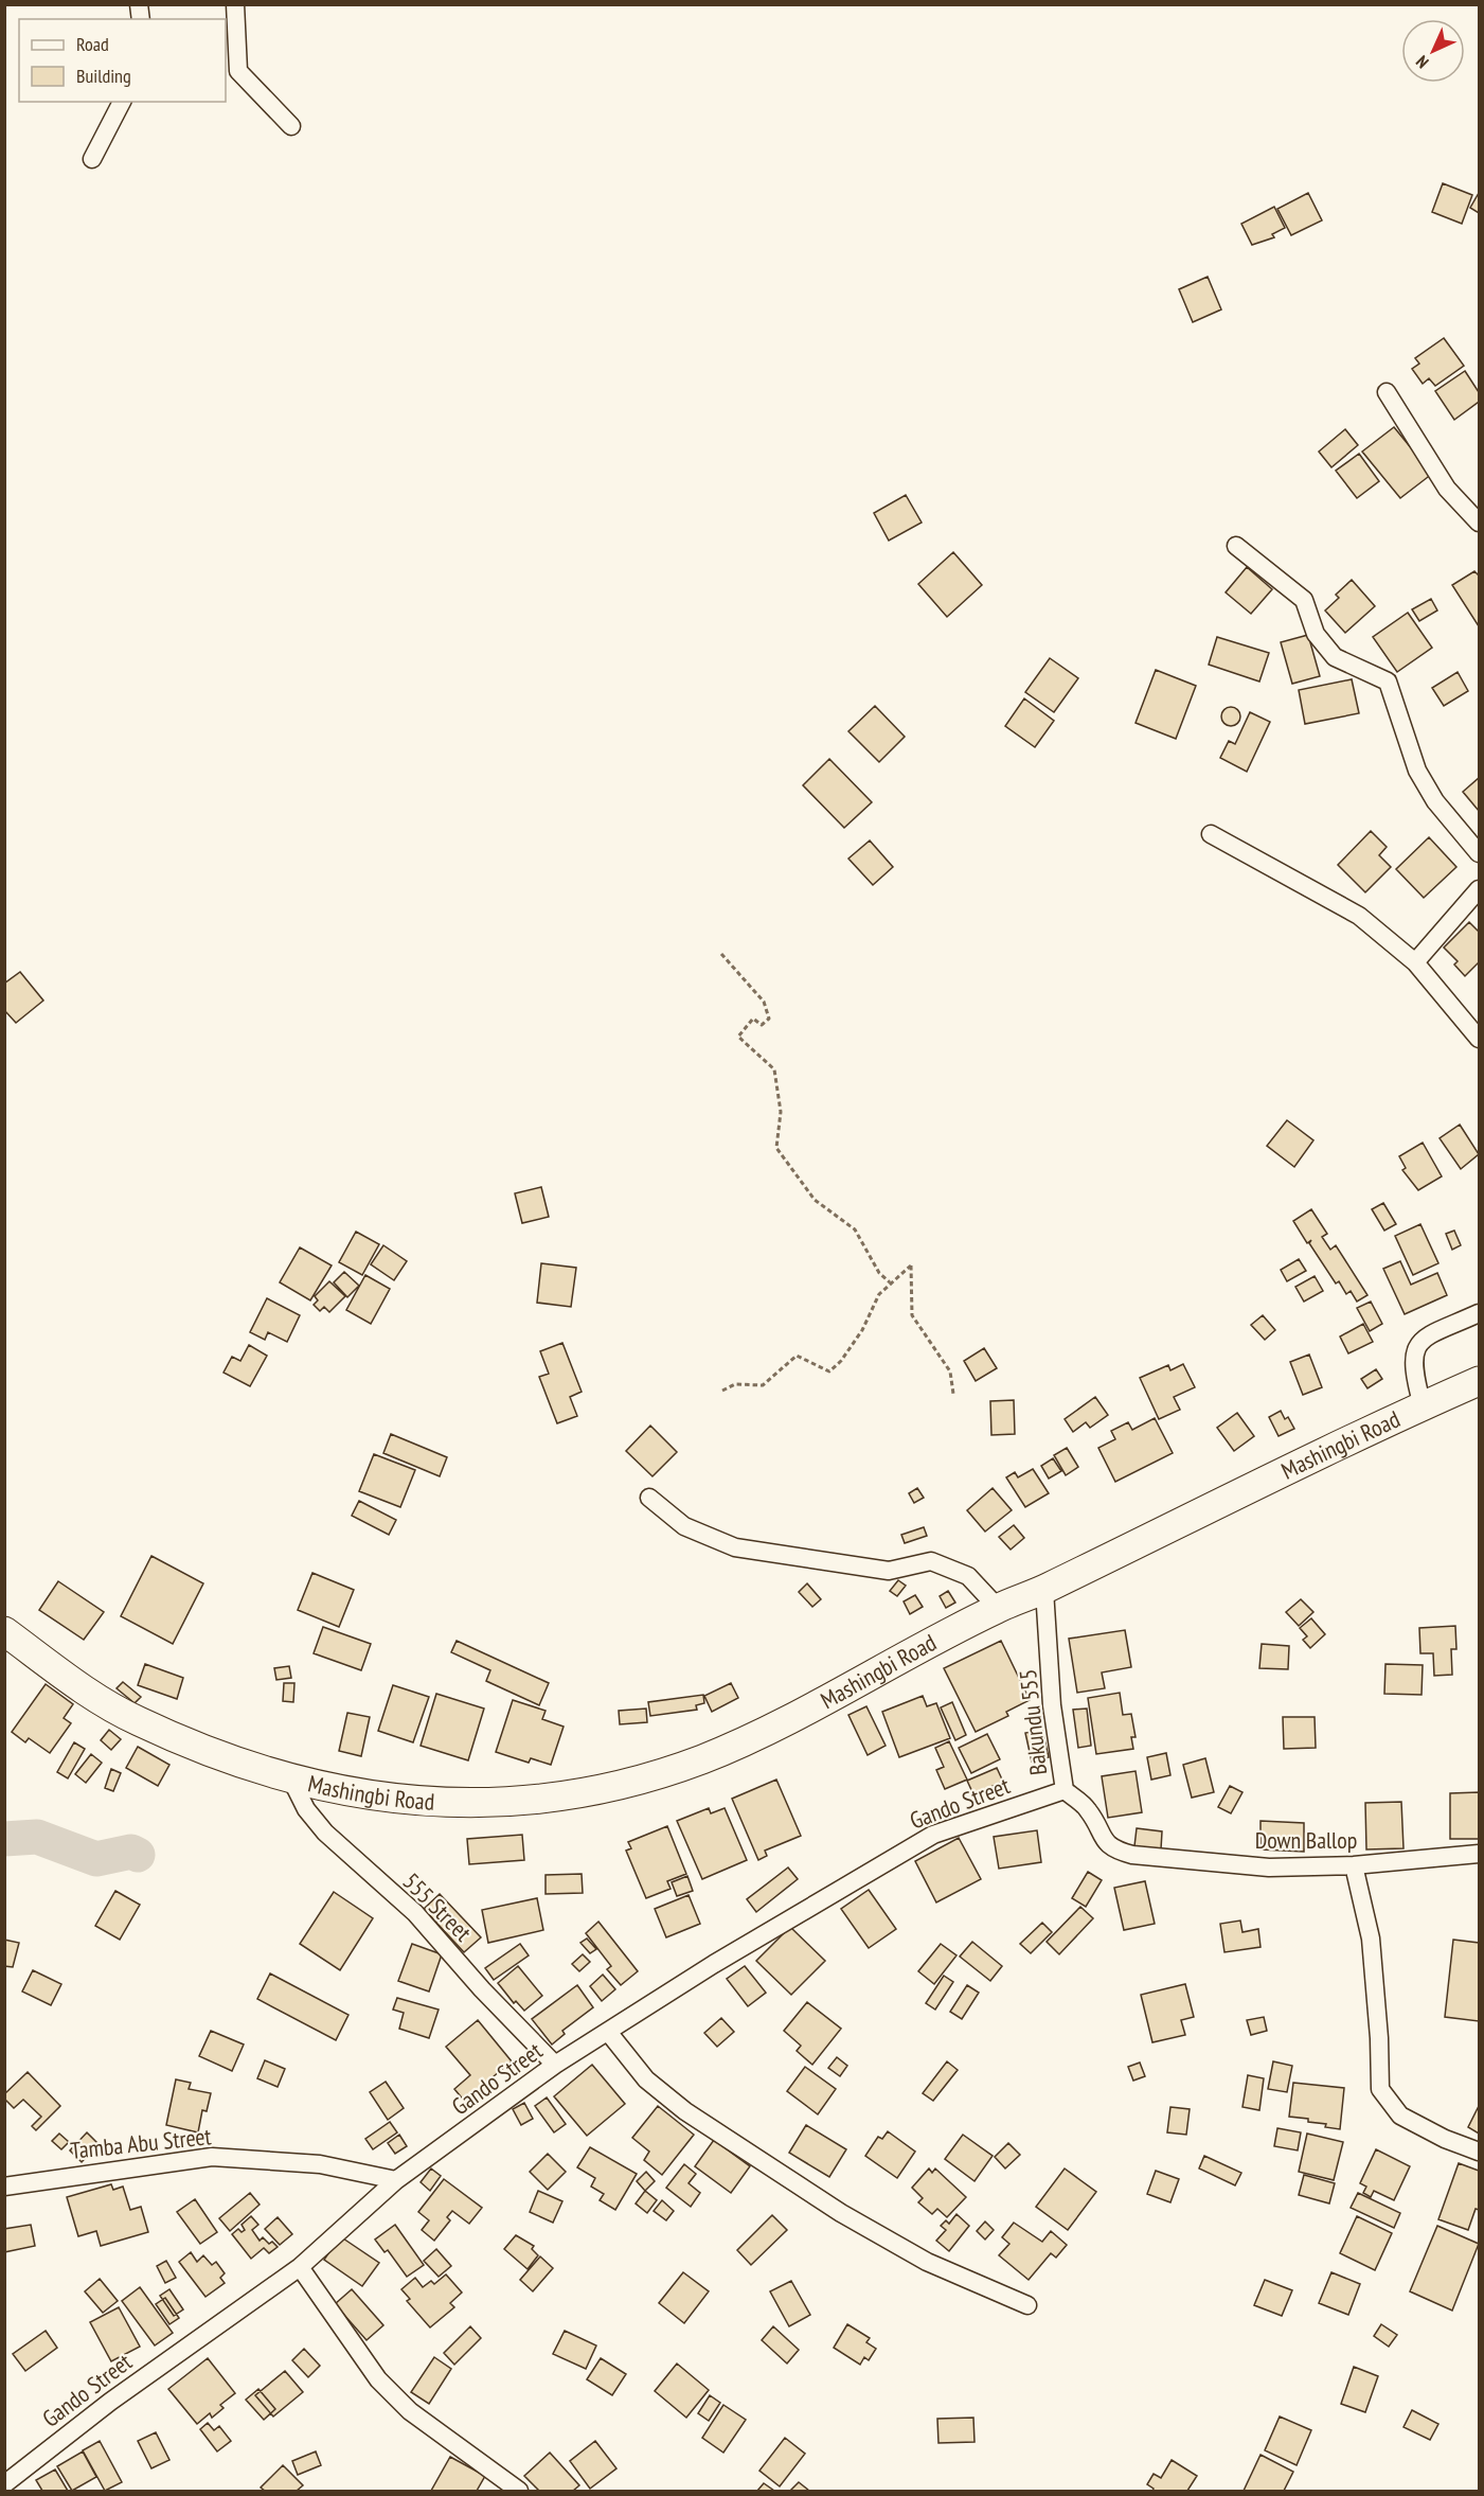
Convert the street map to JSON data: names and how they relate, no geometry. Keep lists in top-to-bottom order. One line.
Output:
{"streets":{"main road":["Mashingbi Road"],"street":["Bakundu 555","Gando Street","Down Ballop","555 Street","Tamba Abu Street"]},"crossings":[["Mashingbi Road","Bakundu 555"],["Mashingbi Road","555 Street"],["Bakundu 555","Gando Street"],["Bakundu 555","Down Ballop"],["Gando Street","555 Street"],["Gando Street","Tamba Abu Street"]],"legend":["Road","Building"],"north":"bottom left"}
